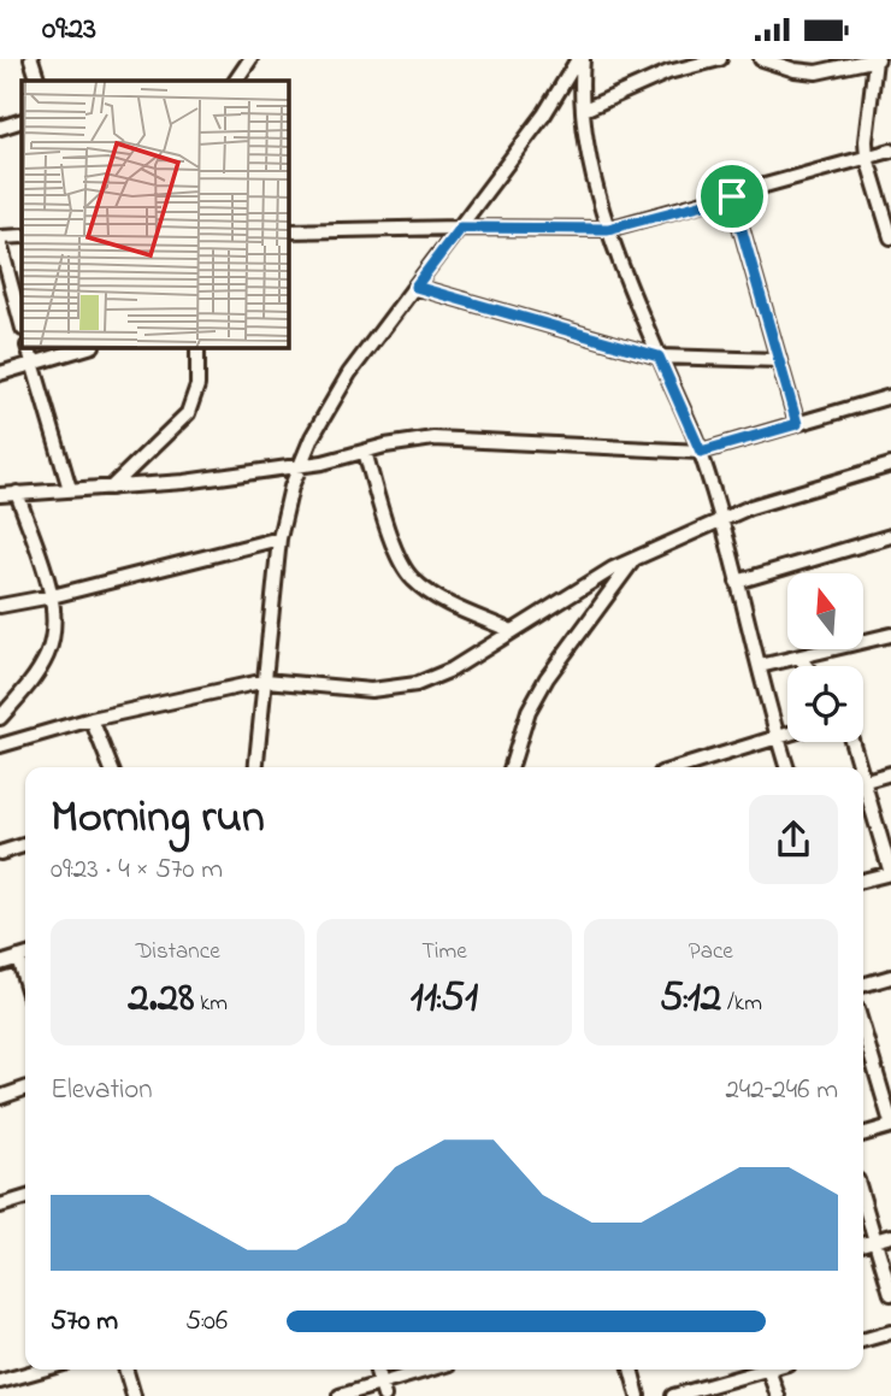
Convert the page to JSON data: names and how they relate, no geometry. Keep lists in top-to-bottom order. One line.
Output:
{"north":"top","page":{"status":"09:23","heading":["Morning run","09:23 · 4 × 570 m"],"stats":[["Distance","2.28 km"],["Time","11:51"],["Pace","5:12 /km"]],"chart":["Elevation","242–246 m"],"list":[{"name":"570 m","note":"5:06"}]}}
